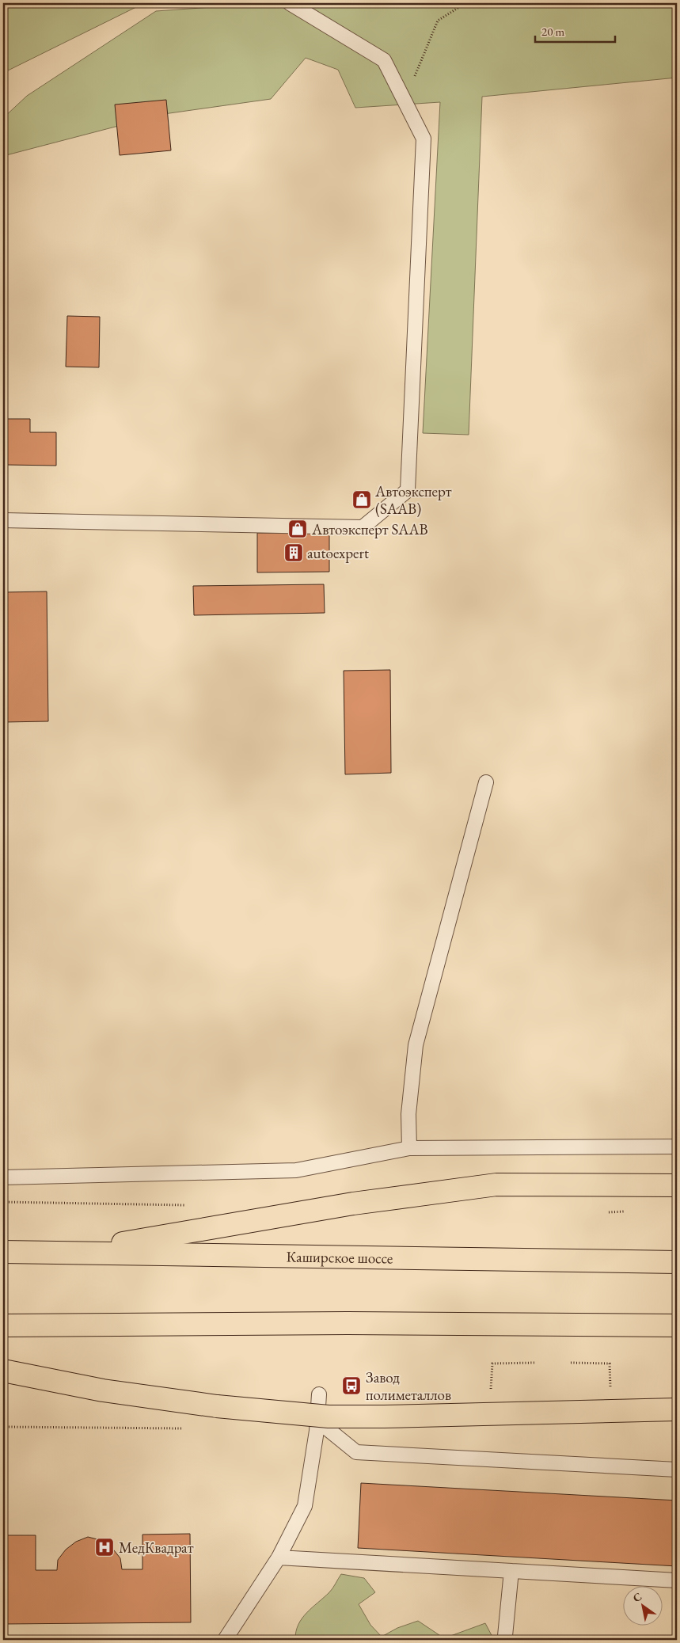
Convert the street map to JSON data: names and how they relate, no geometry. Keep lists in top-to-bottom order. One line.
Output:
{"streets":{"main road":["Каширское шоссе"]},"places":{"shop":["Автоэксперт (SAAB)","Автоэксперт SAAB"],"building":["autoexpert"],"bus stop":["Завод полиметаллов"],"hospital":["МедКвадрат"]},"scale_bar":"20 m","north":"top left"}
